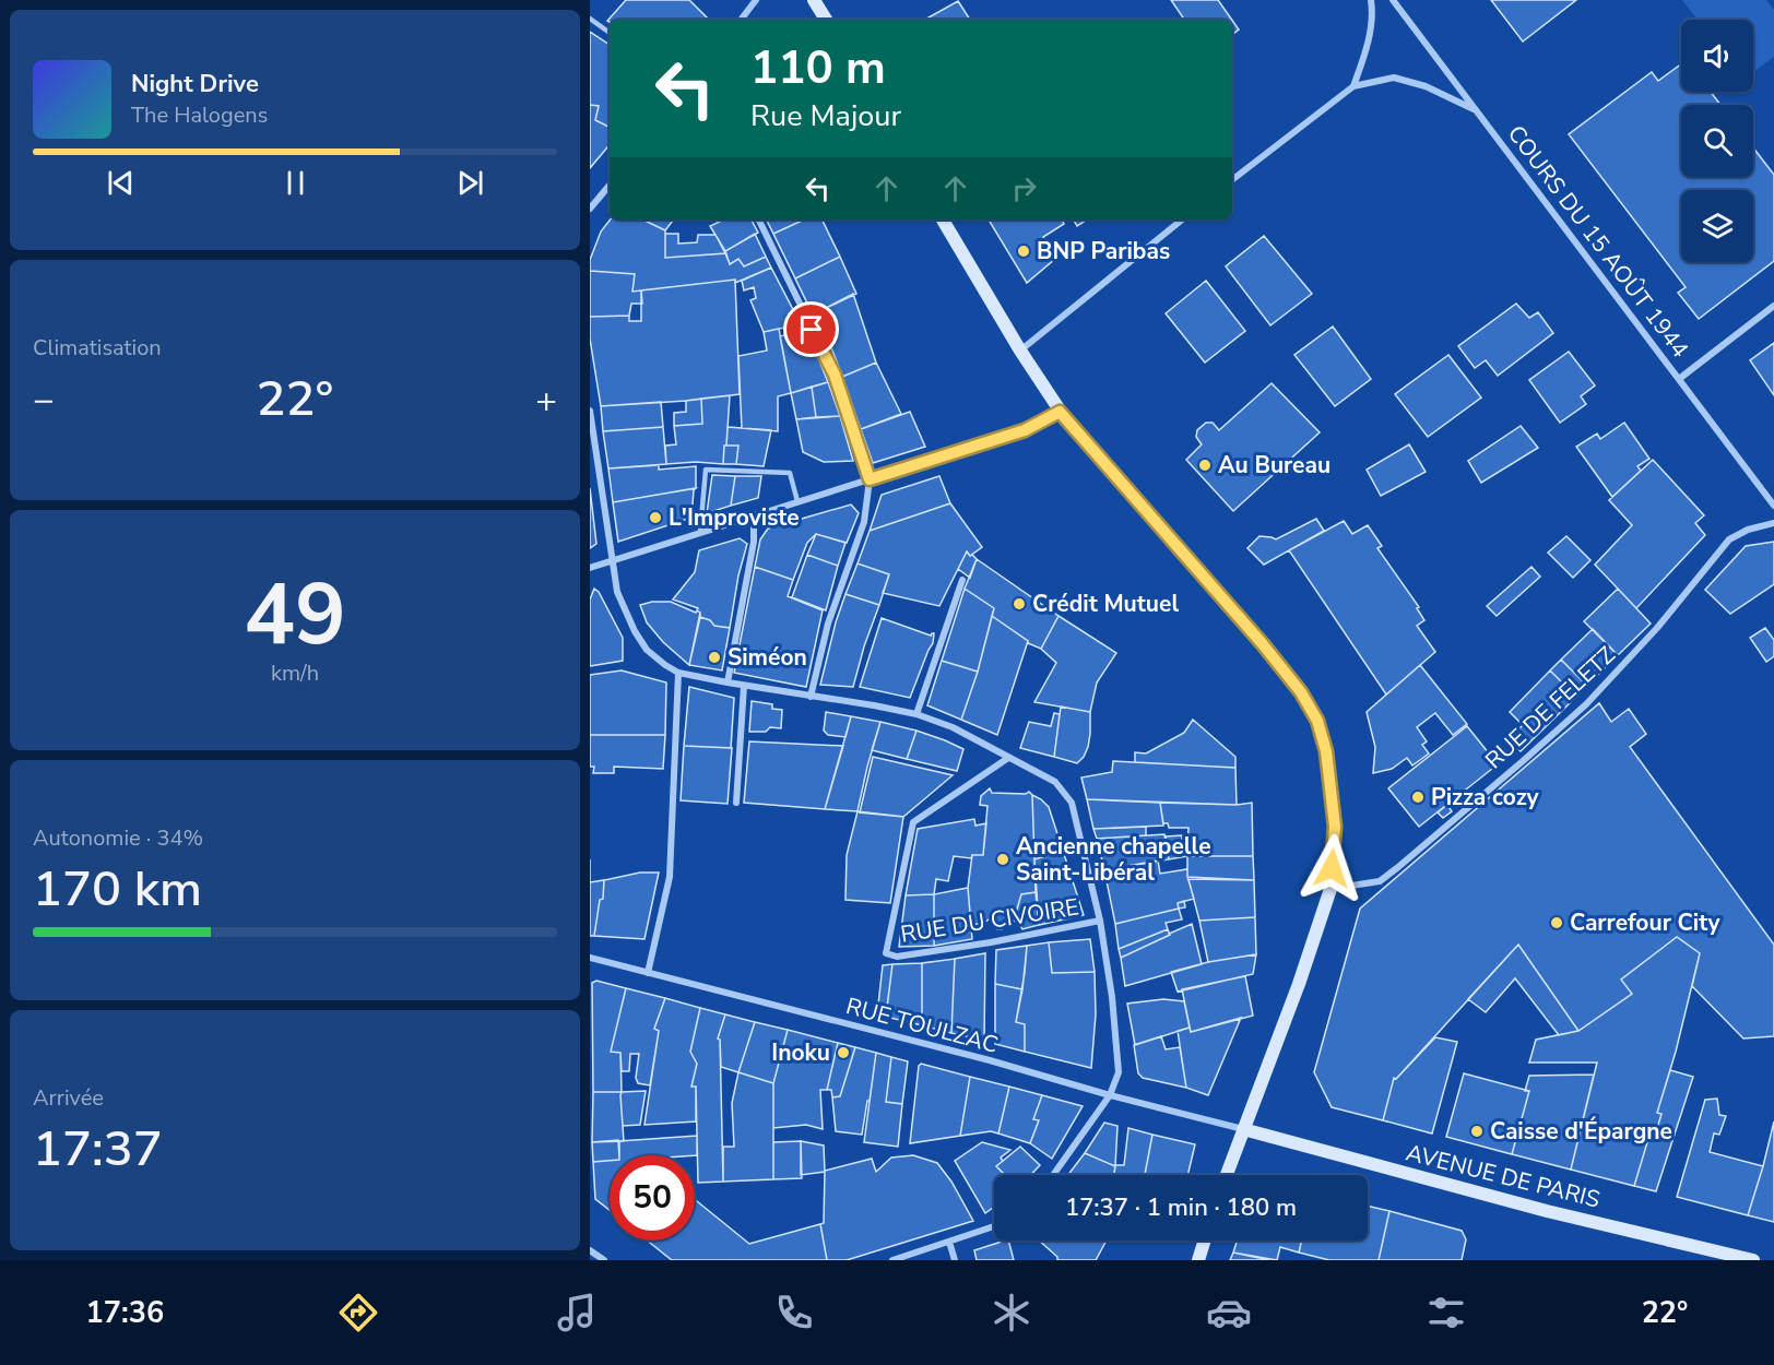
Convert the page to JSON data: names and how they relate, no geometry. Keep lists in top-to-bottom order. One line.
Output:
{"streets":{"main road":["AVENUE DE PARIS"],"street":["COURS DU 15 AOÛT 1944","RUE DE FELETZ","RUE DU CIVOIRE","RUE TOULZAC"]},"crossings":[["RUE TOULZAC","AVENUE DE PARIS"]],"places":["BNP Paribas","Au Bureau","L'Improviste","Crédit Mutuel","Siméon","Pizza cozy","Ancienne chapelle Saint-Libéral","Carrefour City","Inoku","Caisse d'Épargne"],"page":{"turn":["110 m","Rue Majour"],"song":["Night Drive","The Halogens"],"tile":["Climatisation",["49","km/h"],["Autonomie · 34%","170 km"],["Arrivée","17:37"]],"heat":["−","22°","+"],"limit":"50","trip":"17:37 · 1 min · 180 m","tabs":["17:36","22°"]}}
